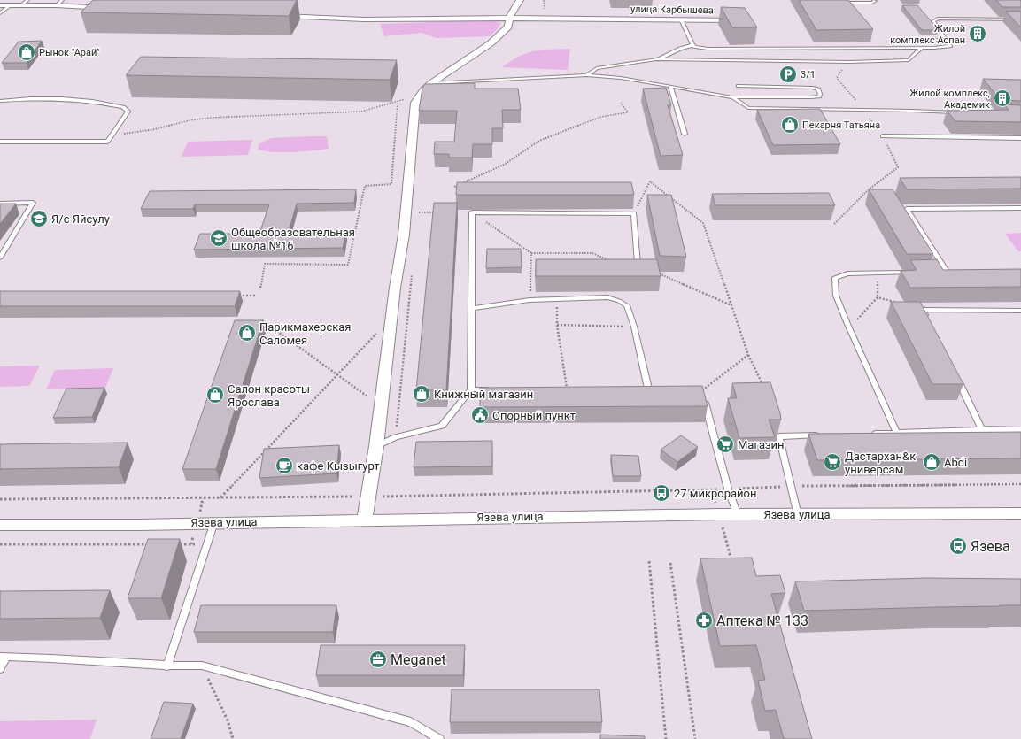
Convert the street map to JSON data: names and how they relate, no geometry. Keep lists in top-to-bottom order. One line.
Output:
{"streets":{"street":["улица Карбышева","Язева улица"]},"places":{"building":["Жилой комплекс Аспан","Жилой комплекс, Академик"],"shop":["Рынок \"Арай\"","Пекарня Татьяна","Парикмахерская Саломея","Книжный магазин","Салон красоты Ярослава","Abdi"],"parking":["3/1"],"school or university":["Я/c Яйсулу","Общеобразовательная школа №16"],"public building":["Опорный пункт"],"supermarket":["Магазин","Дастархан&к универсам"],"cafe":["кафе Кызыгурт"],"bus stop":["27 микрорайон","Язева"],"pharmacy":["Аптека № 133"],"office":["Meganet"]}}
